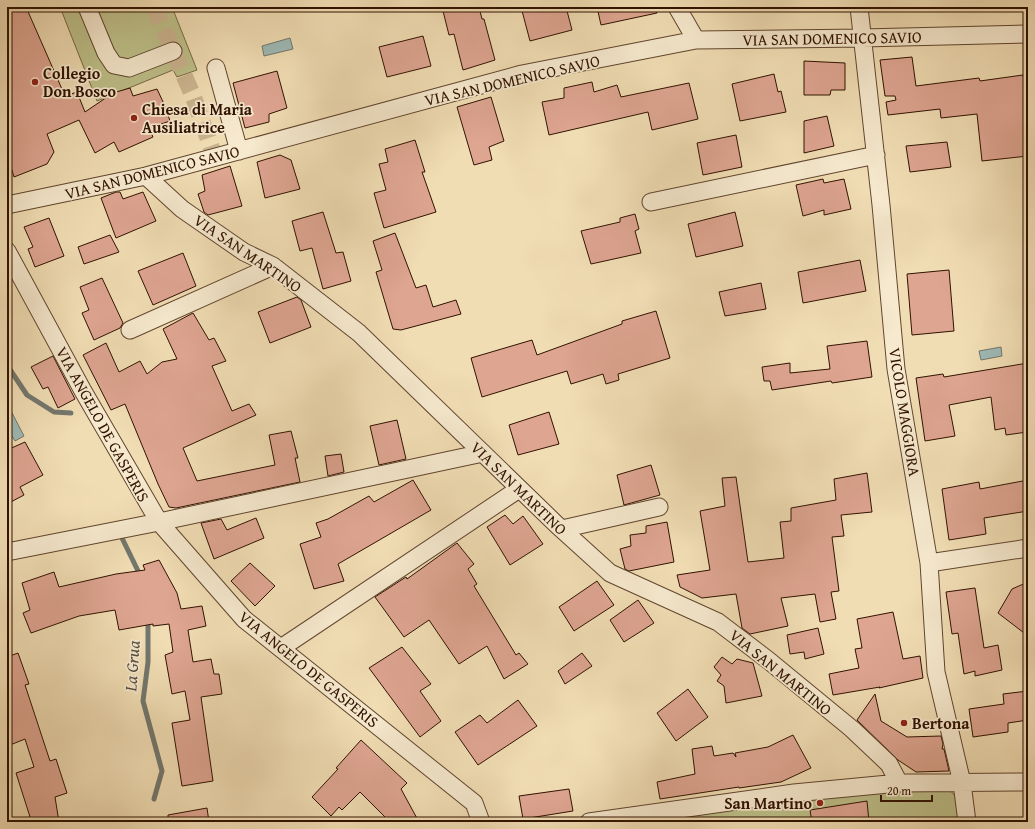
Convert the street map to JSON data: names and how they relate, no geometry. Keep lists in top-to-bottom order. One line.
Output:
{"streets":{"street":["VIA SAN DOMENICO SAVIO","VIA SAN MARTINO","VICOLO MAGGIORA","VIA ANGELO DE GASPERIS"]},"crossings":[["VIA SAN DOMENICO SAVIO","VIA SAN MARTINO"],["VIA SAN DOMENICO SAVIO","VICOLO MAGGIORA"]],"water":["La Grua"],"places":["Collegio Don Bosco","Chiesa di Maria Ausiliatrice","Bertona","San Martino"],"scale_bar":"20 m"}
